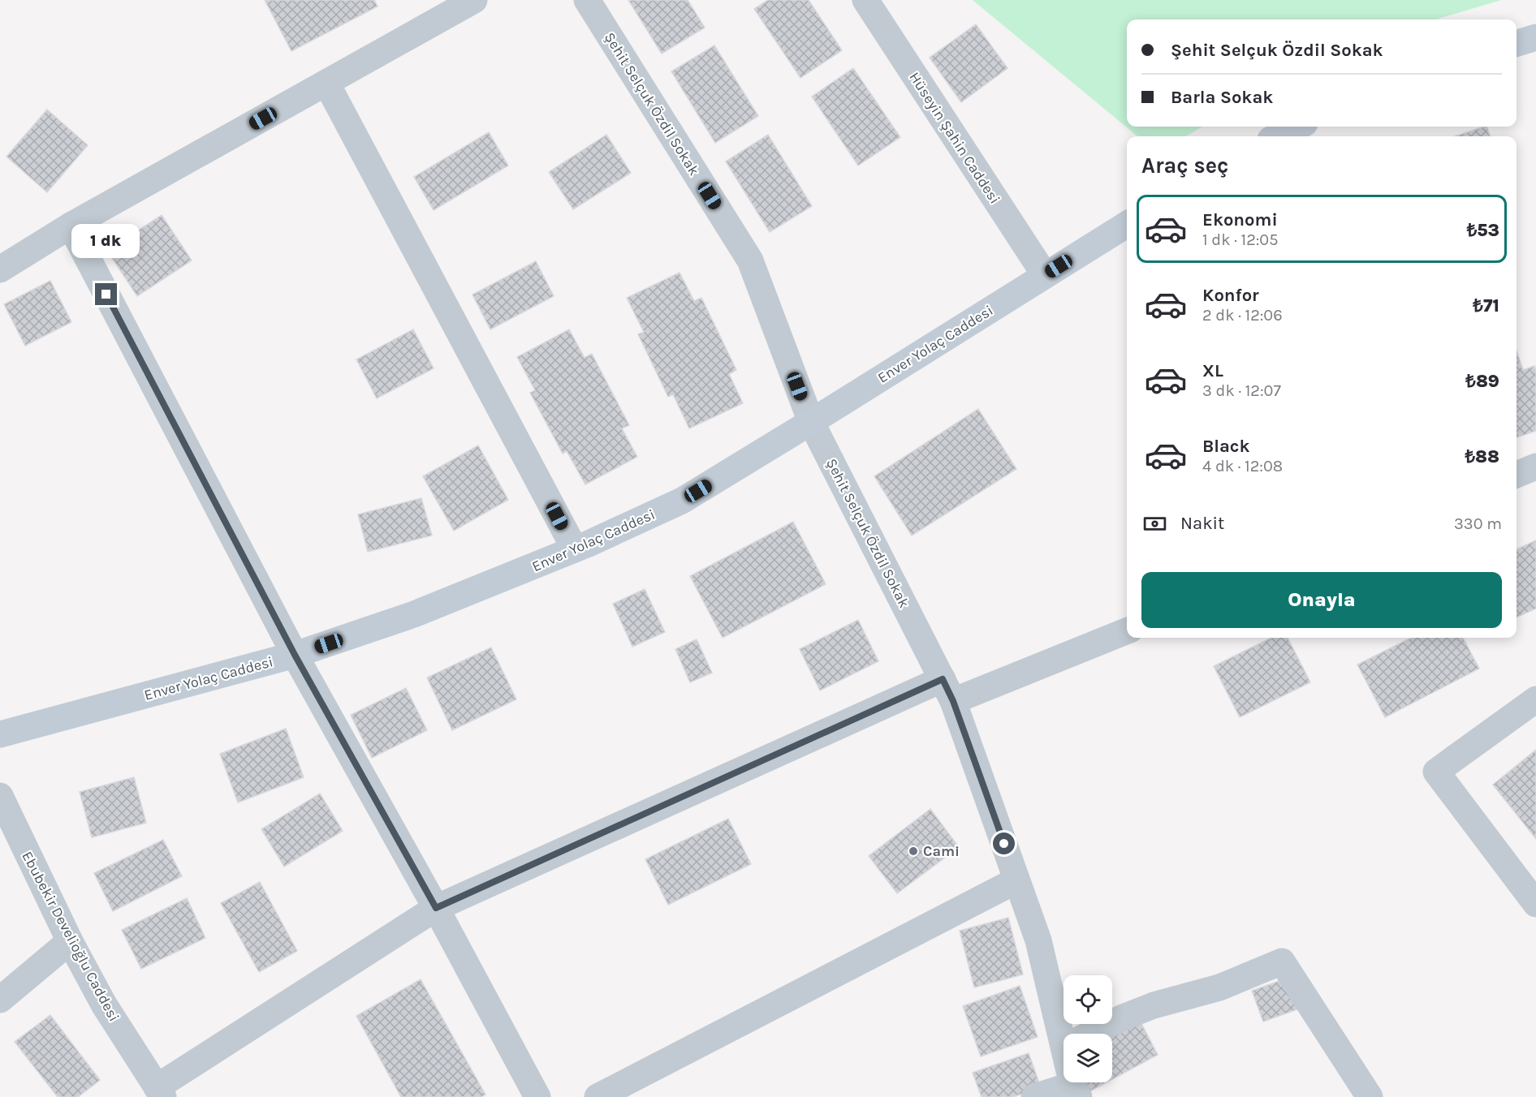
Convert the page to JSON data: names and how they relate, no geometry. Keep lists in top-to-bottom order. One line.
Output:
{"streets":{"street":["Şehit Selçuk Özdil Sokak","Hüseyin Şahin Caddesi","Enver Yolaç Caddesi","Ebubekir Develioğlu Caddesi"]},"crossings":[["Şehit Selçuk Özdil Sokak","Enver Yolaç Caddesi"],["Hüseyin Şahin Caddesi","Enver Yolaç Caddesi"]],"places":["Cami"],"page":{"banner":["Şehit Selçuk Özdil Sokak","Barla Sokak"],"heading":"Araç seç","list":[{"name":"Ekonomi","note":"1 dk · 12:05","value":"₺53"},{"name":"Konfor","note":"2 dk · 12:06","value":"₺71"},{"name":"XL","note":"3 dk · 12:07","value":"₺89"},{"name":"Black","note":"4 dk · 12:08","value":"₺88"}],"bubble":"1 dk","pay":["Nakit","330 m"],"buttons":"Onayla"}}
